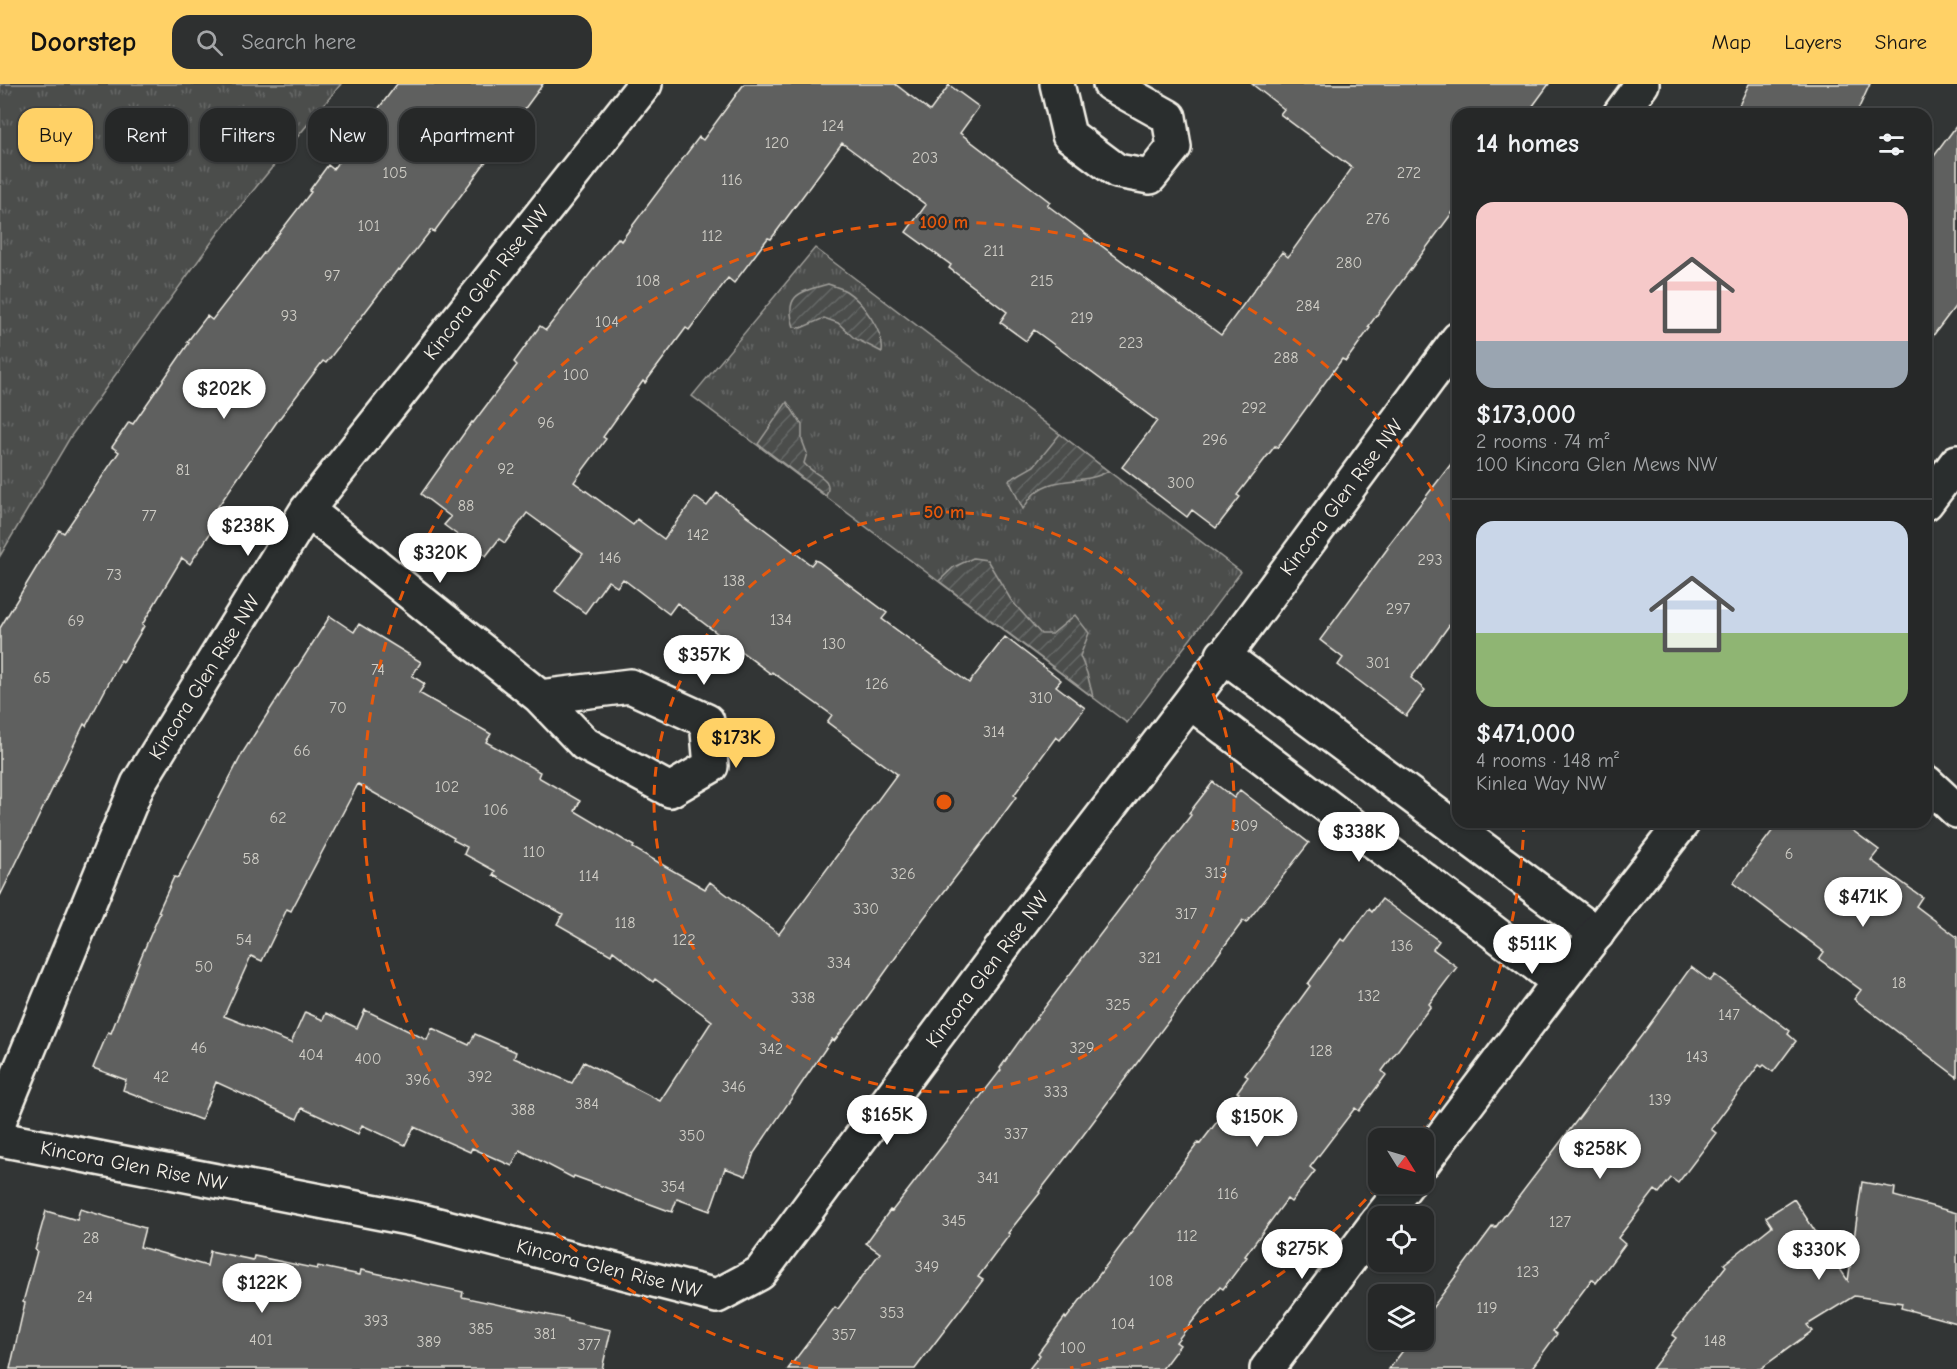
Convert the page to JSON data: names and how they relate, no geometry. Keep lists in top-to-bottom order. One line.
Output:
{"streets":{"street":["Kincora Glen Rise NW"]},"house_numbers":["124","120","203","105","272","116","276","101","112","211","280","97","108","215","284","93","219","104","223","288","100","292","96","296","92","81","300","88","77","142","146","293","73","138","297","134","69","130","301","74","65","126","310","70","314","66","102","106","62","309","110","6","58","313","326","114","330","317","118","54","122","136","321","334","50","18","132","338","325","147","46","329","342","128","404","143","400","42","392","396","346","333","139","384","388","337","350","341","354","116","345","127","112","28","349","123","108","24","119","353","393","104","385","381","357","401","148","389","377","100"],"north":"bottom right","page":{"header":"Doorstep","search":"Search here","nav":["Map","Layers","Share"],"chip":["Buy","Rent","Filters","New","Apartment"],"heading":"14 homes","list":[{"name":"$173,000","note":"2 rooms · 74 m² · 100 Kincora Glen Mews NW"},{"name":"$471,000","note":"4 rooms · 148 m² · Kinlea Way NW"}],"price":["$202K","$238K","$320K","$357K","$173K","$338K","$471K","$511K","$165K","$150K","$258K","$275K","$330K","$122K"]},"rings":["100 m","50 m"]}
